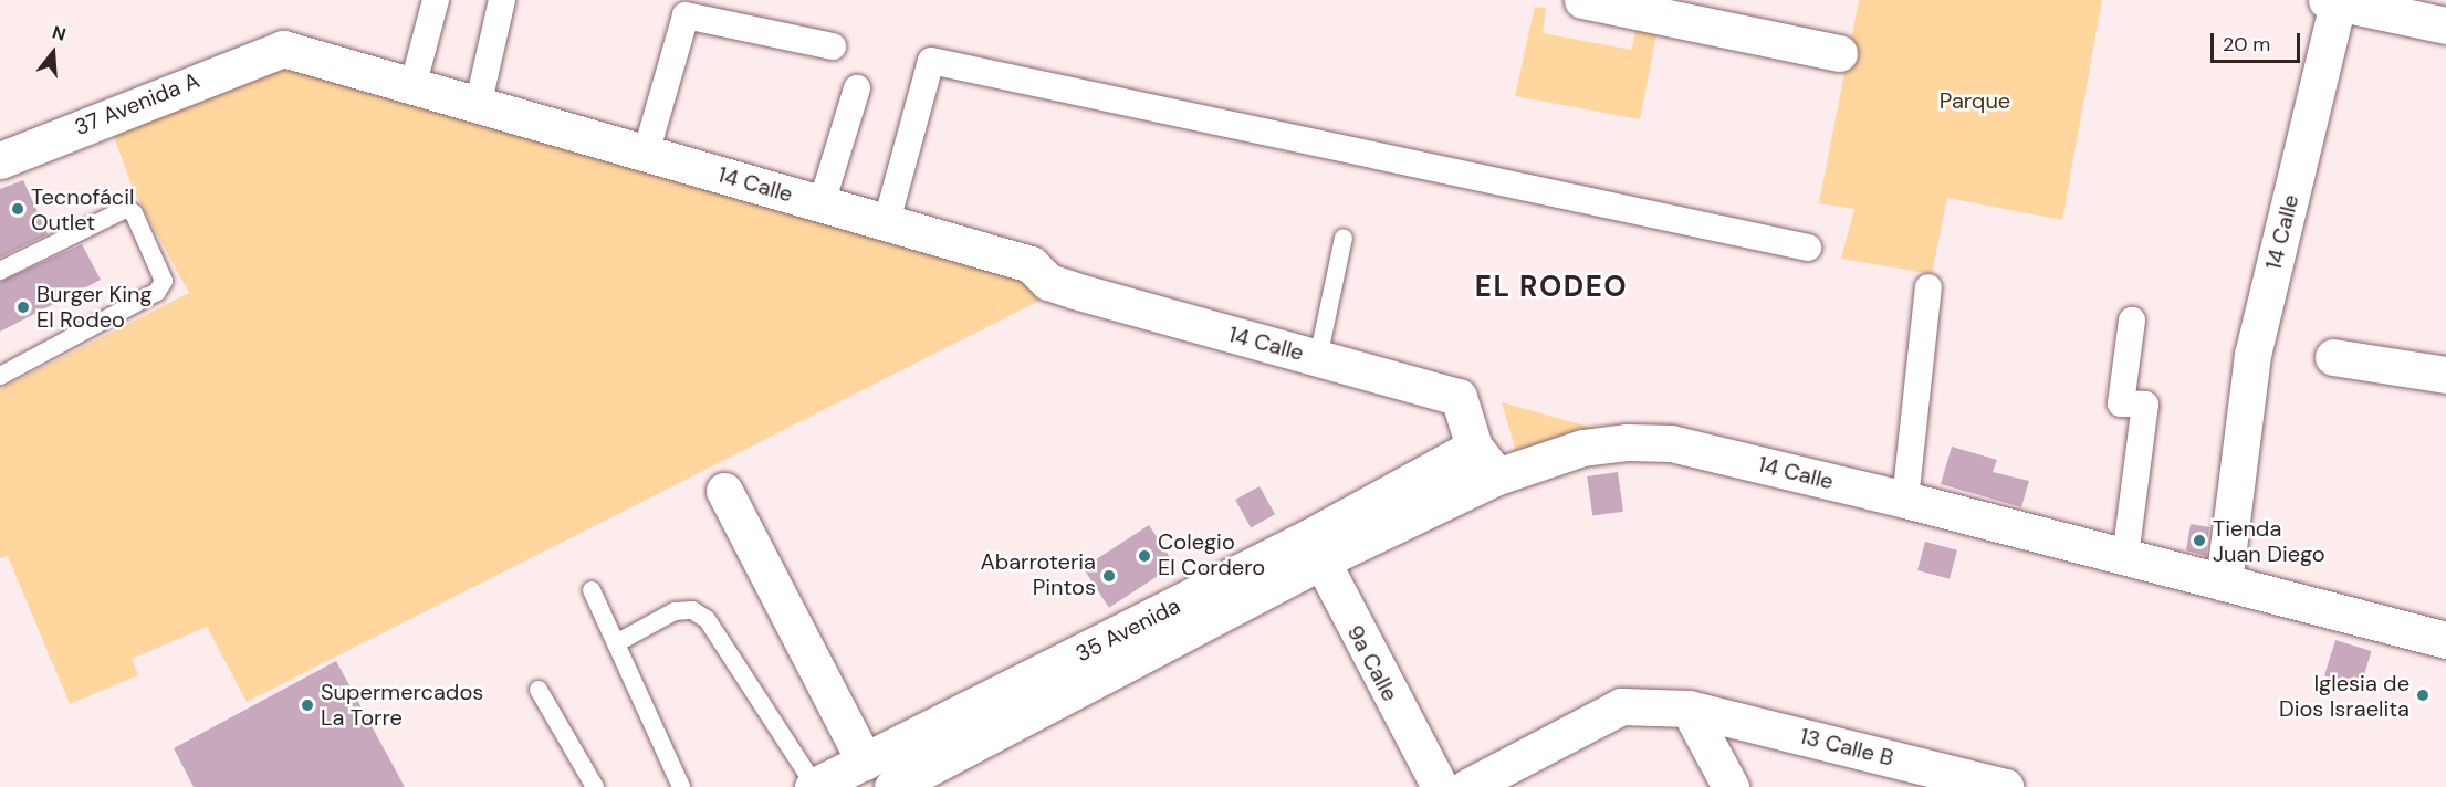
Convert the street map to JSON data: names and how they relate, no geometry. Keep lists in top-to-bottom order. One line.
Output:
{"streets":{"street":["37 Avenida A","14 Calle","35 Avenida","9a Calle","13 Calle B"]},"crossings":[["37 Avenida A","14 Calle"],["14 Calle","35 Avenida"],["35 Avenida","9a Calle"]],"districts":["EL RODEO"],"parks":["Parque"],"places":["Tecnofácil Outlet","Burger King El Rodeo","Tienda Juan Diego","Colegio El Cordero","Abarroteria Pintos","Iglesia de Dios Israelita","Supermercados La Torre"],"scale_bar":"20 m","north":"top"}
